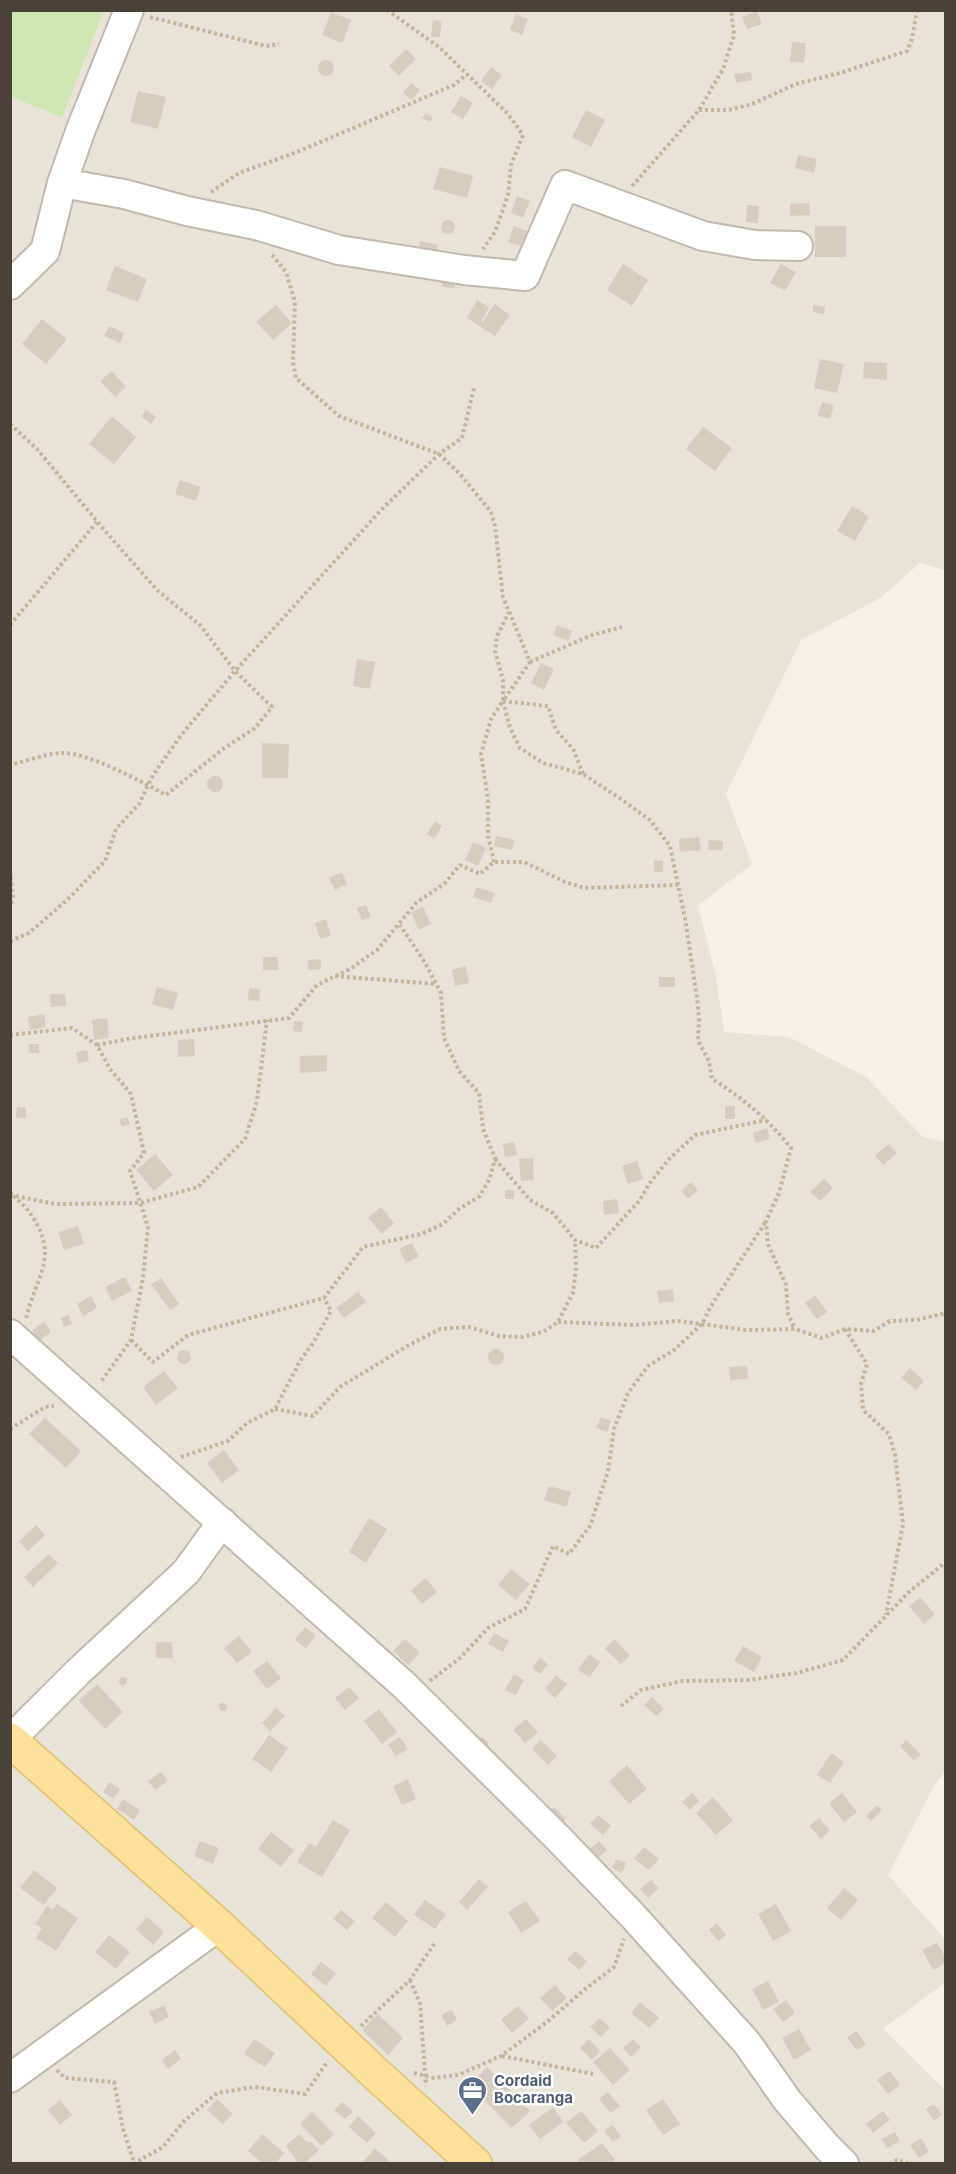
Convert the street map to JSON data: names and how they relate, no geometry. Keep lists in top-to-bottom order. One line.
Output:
{"places":{"office":["Cordaid Bocaranga"]}}
